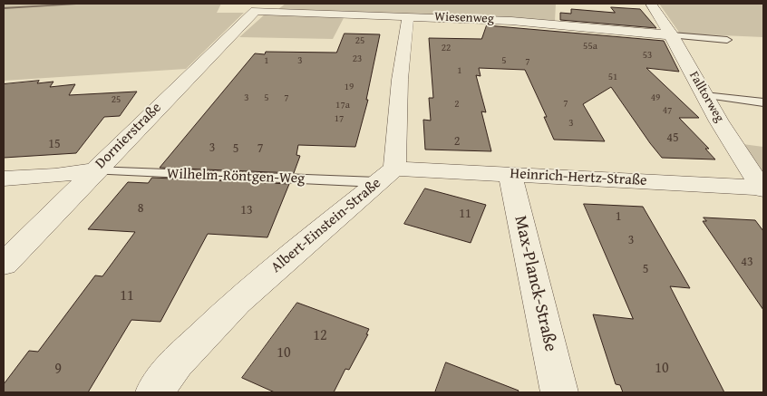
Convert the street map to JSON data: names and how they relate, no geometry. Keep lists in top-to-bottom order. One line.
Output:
{"streets":{"street":["Wiesenweg","Falltorweg","Dornierstraße","Heinrich-Hertz-Straße","Albert-Einstein-Straße","Max-Planck-Straße"],"lane":["Wilhelm-Röntgen-Weg"]},"crossings":[["Wiesenweg","Falltorweg"],["Wiesenweg","Dornierstraße"],["Wiesenweg","Albert-Einstein-Straße"],["Falltorweg","Heinrich-Hertz-Straße"],["Dornierstraße","Wilhelm-Röntgen-Weg"],["Wilhelm-Röntgen-Weg","Heinrich-Hertz-Straße"],["Wilhelm-Röntgen-Weg","Albert-Einstein-Straße"],["Heinrich-Hertz-Straße","Albert-Einstein-Straße"],["Heinrich-Hertz-Straße","Max-Planck-Straße"]],"house_numbers":["25","55a","22","53","23","1","3","5","7","1","51","19","3","5","7","49","25","7","2","17a","47","17","3","45","2","15","3","5","7","8","13","11","1","3","43","5","11","12","10","10","9"]}
